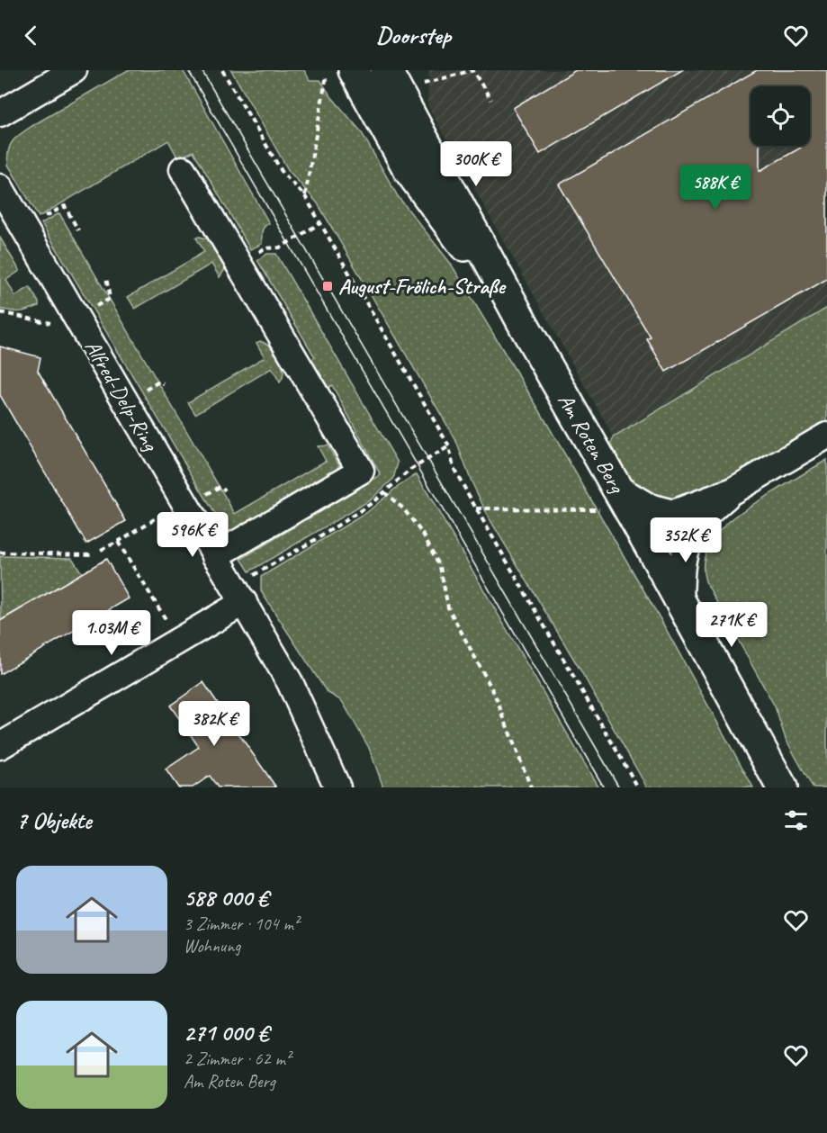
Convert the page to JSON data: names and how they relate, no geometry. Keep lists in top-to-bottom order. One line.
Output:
{"streets":{"main road":["Am Roten Berg"],"street":["Alfred-Delp-Ring"]},"places":{"transit":["August-Frölich-Straße"]},"page":{"header":"Doorstep","price":["300K €","588K €","596K €","352K €","271K €","1.03M €","382K €"],"heading":"7 Objekte","list":[{"name":"588 000 €","note":"3 Zimmer · 104 m² · Wohnung"},{"name":"271 000 €","note":"2 Zimmer · 62 m² · Am Roten Berg"}]}}
